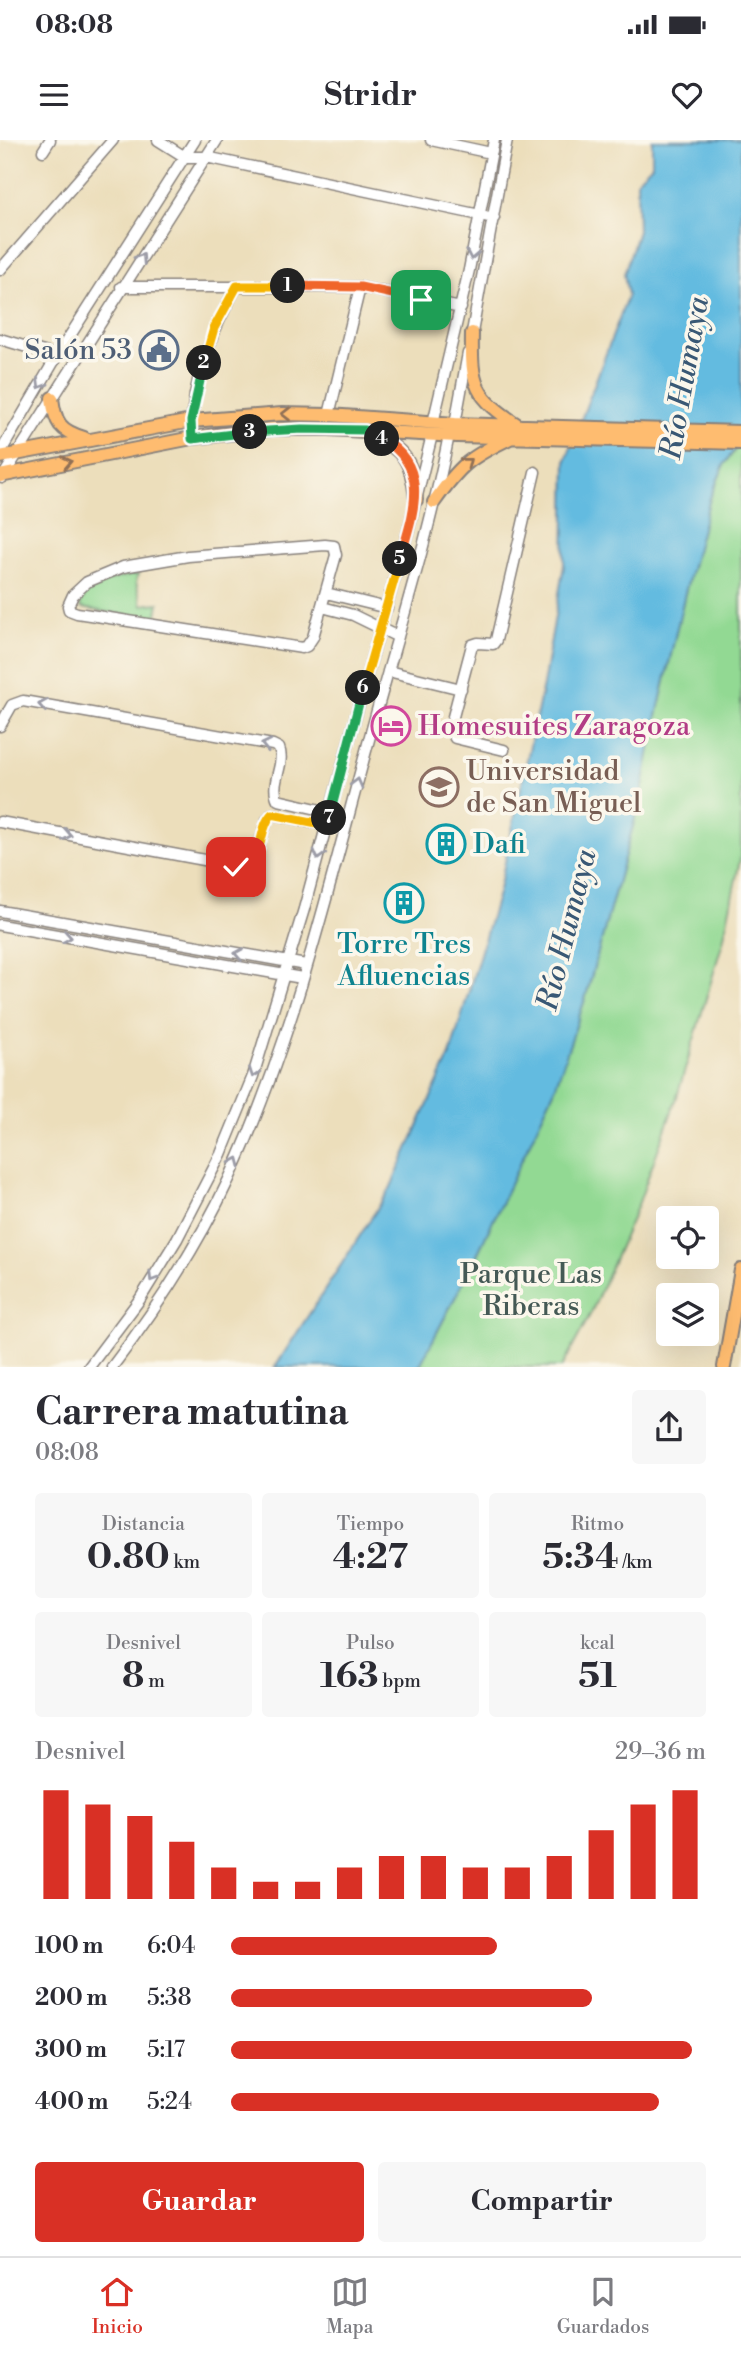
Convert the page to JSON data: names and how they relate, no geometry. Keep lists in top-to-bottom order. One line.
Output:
{"water":["Río Humaya"],"parks":["Parque Las Riberas"],"places":{"public building":["Salón 53"],"hotel":["Homesuites Zaragoza"],"school or university":["Universidad de San Miguel"],"building":["Dafi","Torre Tres Afluencias"]},"page":{"status":"08:08","header":"Stridr","pins":["1","2","3","4","5","6","7"],"heading":["Carrera matutina","08:08"],"stats":[["Distancia","0.80 km"],["Tiempo","4:27"],["Ritmo","5:34 /km"],["Desnivel","8 m"],["Pulso","163 bpm"],["kcal","51"]],"chart":["Desnivel","29–36 m"],"list":[{"name":"100 m","note":"6:04"},{"name":"200 m","note":"5:38"},{"name":"300 m","note":"5:17"},{"name":"400 m","note":"5:24"}],"buttons":["Guardar","Compartir"],"tabs":["Inicio","Mapa","Guardados"]}}
